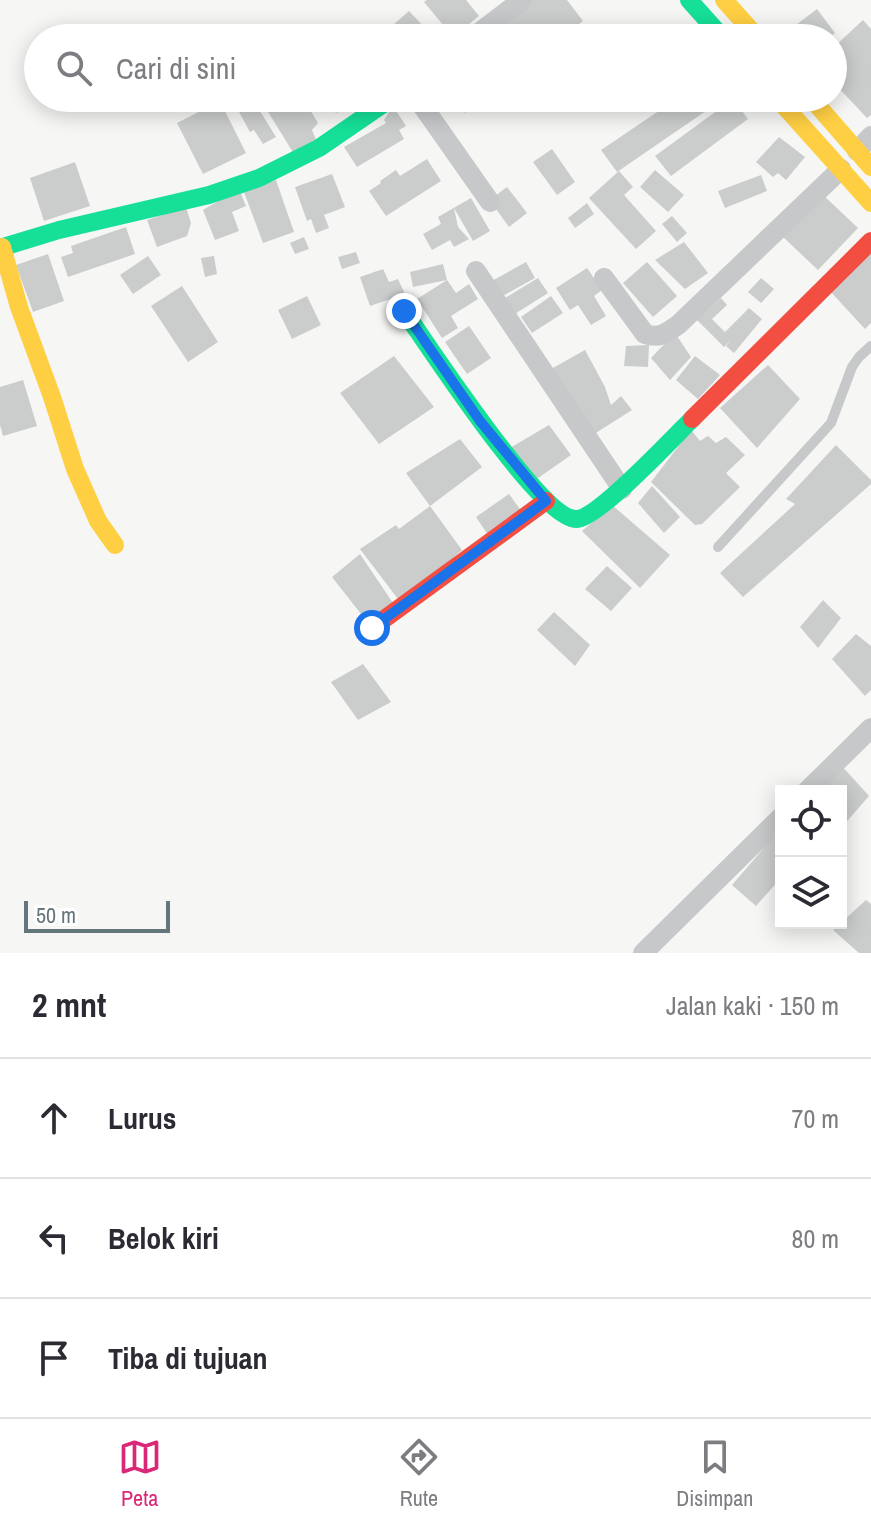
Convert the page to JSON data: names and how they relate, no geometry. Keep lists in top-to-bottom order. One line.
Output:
{"scale_bar":"50 m","page":{"search":"Cari di sini","scale":"50 m","heading":["2 mnt","Jalan kaki · 150 m"],"list":[["Lurus","70 m"],["Belok kiri","80 m"],"Tiba di tujuan"],"nav":["Peta","Rute","Disimpan"]}}
